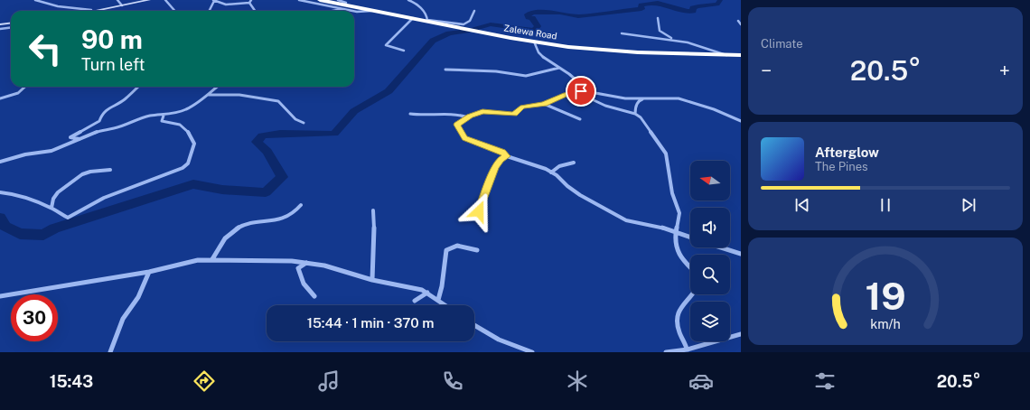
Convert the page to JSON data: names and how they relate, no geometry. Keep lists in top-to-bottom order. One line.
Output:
{"streets":{"highway":["Zalewa Road"]},"north":"left","page":{"tile":"Climate","turn":["90 m","Turn left"],"heat":["−","20.5°","+"],"song":["Afterglow","The Pines"],"limit":"30","trip":"15:44 · 1 min · 370 m","tabs":["15:43","20.5°"],"gauge":["19","km/h"]}}
